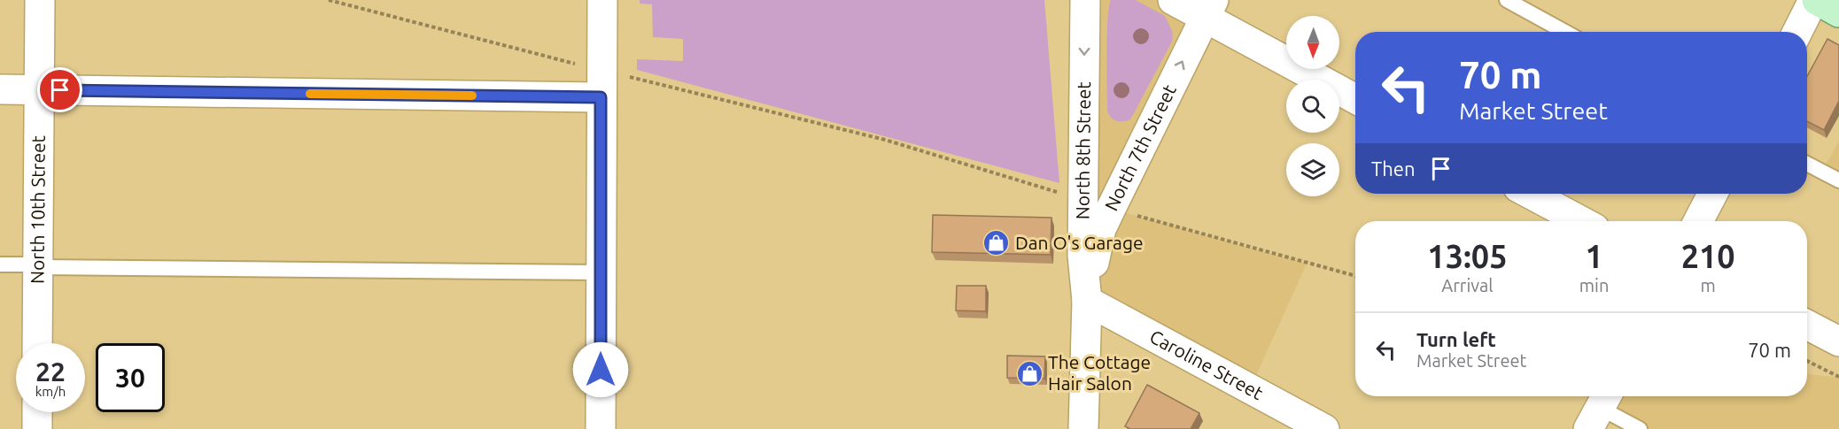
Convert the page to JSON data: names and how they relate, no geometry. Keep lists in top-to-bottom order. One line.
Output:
{"streets":{"street":["North 7th Street","North 8th Street","North 10th Street","Caroline Street"]},"crossings":[["North 7th Street","North 8th Street"],["North 7th Street","Caroline Street"],["North 8th Street","Caroline Street"]],"one_way":["North 7th Street","North 8th Street"],"places":{"shop":["Dan O's Garage","The Cottage Hair Salon"]},"north":"bottom","page":{"turn":["70 m","Market Street"],"then":"Then","eta":["13:05","Arrival","1","min","210","m"],"list":[{"name":"Turn left","note":"Market Street","value":"70 m"}],"speed":"22 km/h","limit":"30"}}
